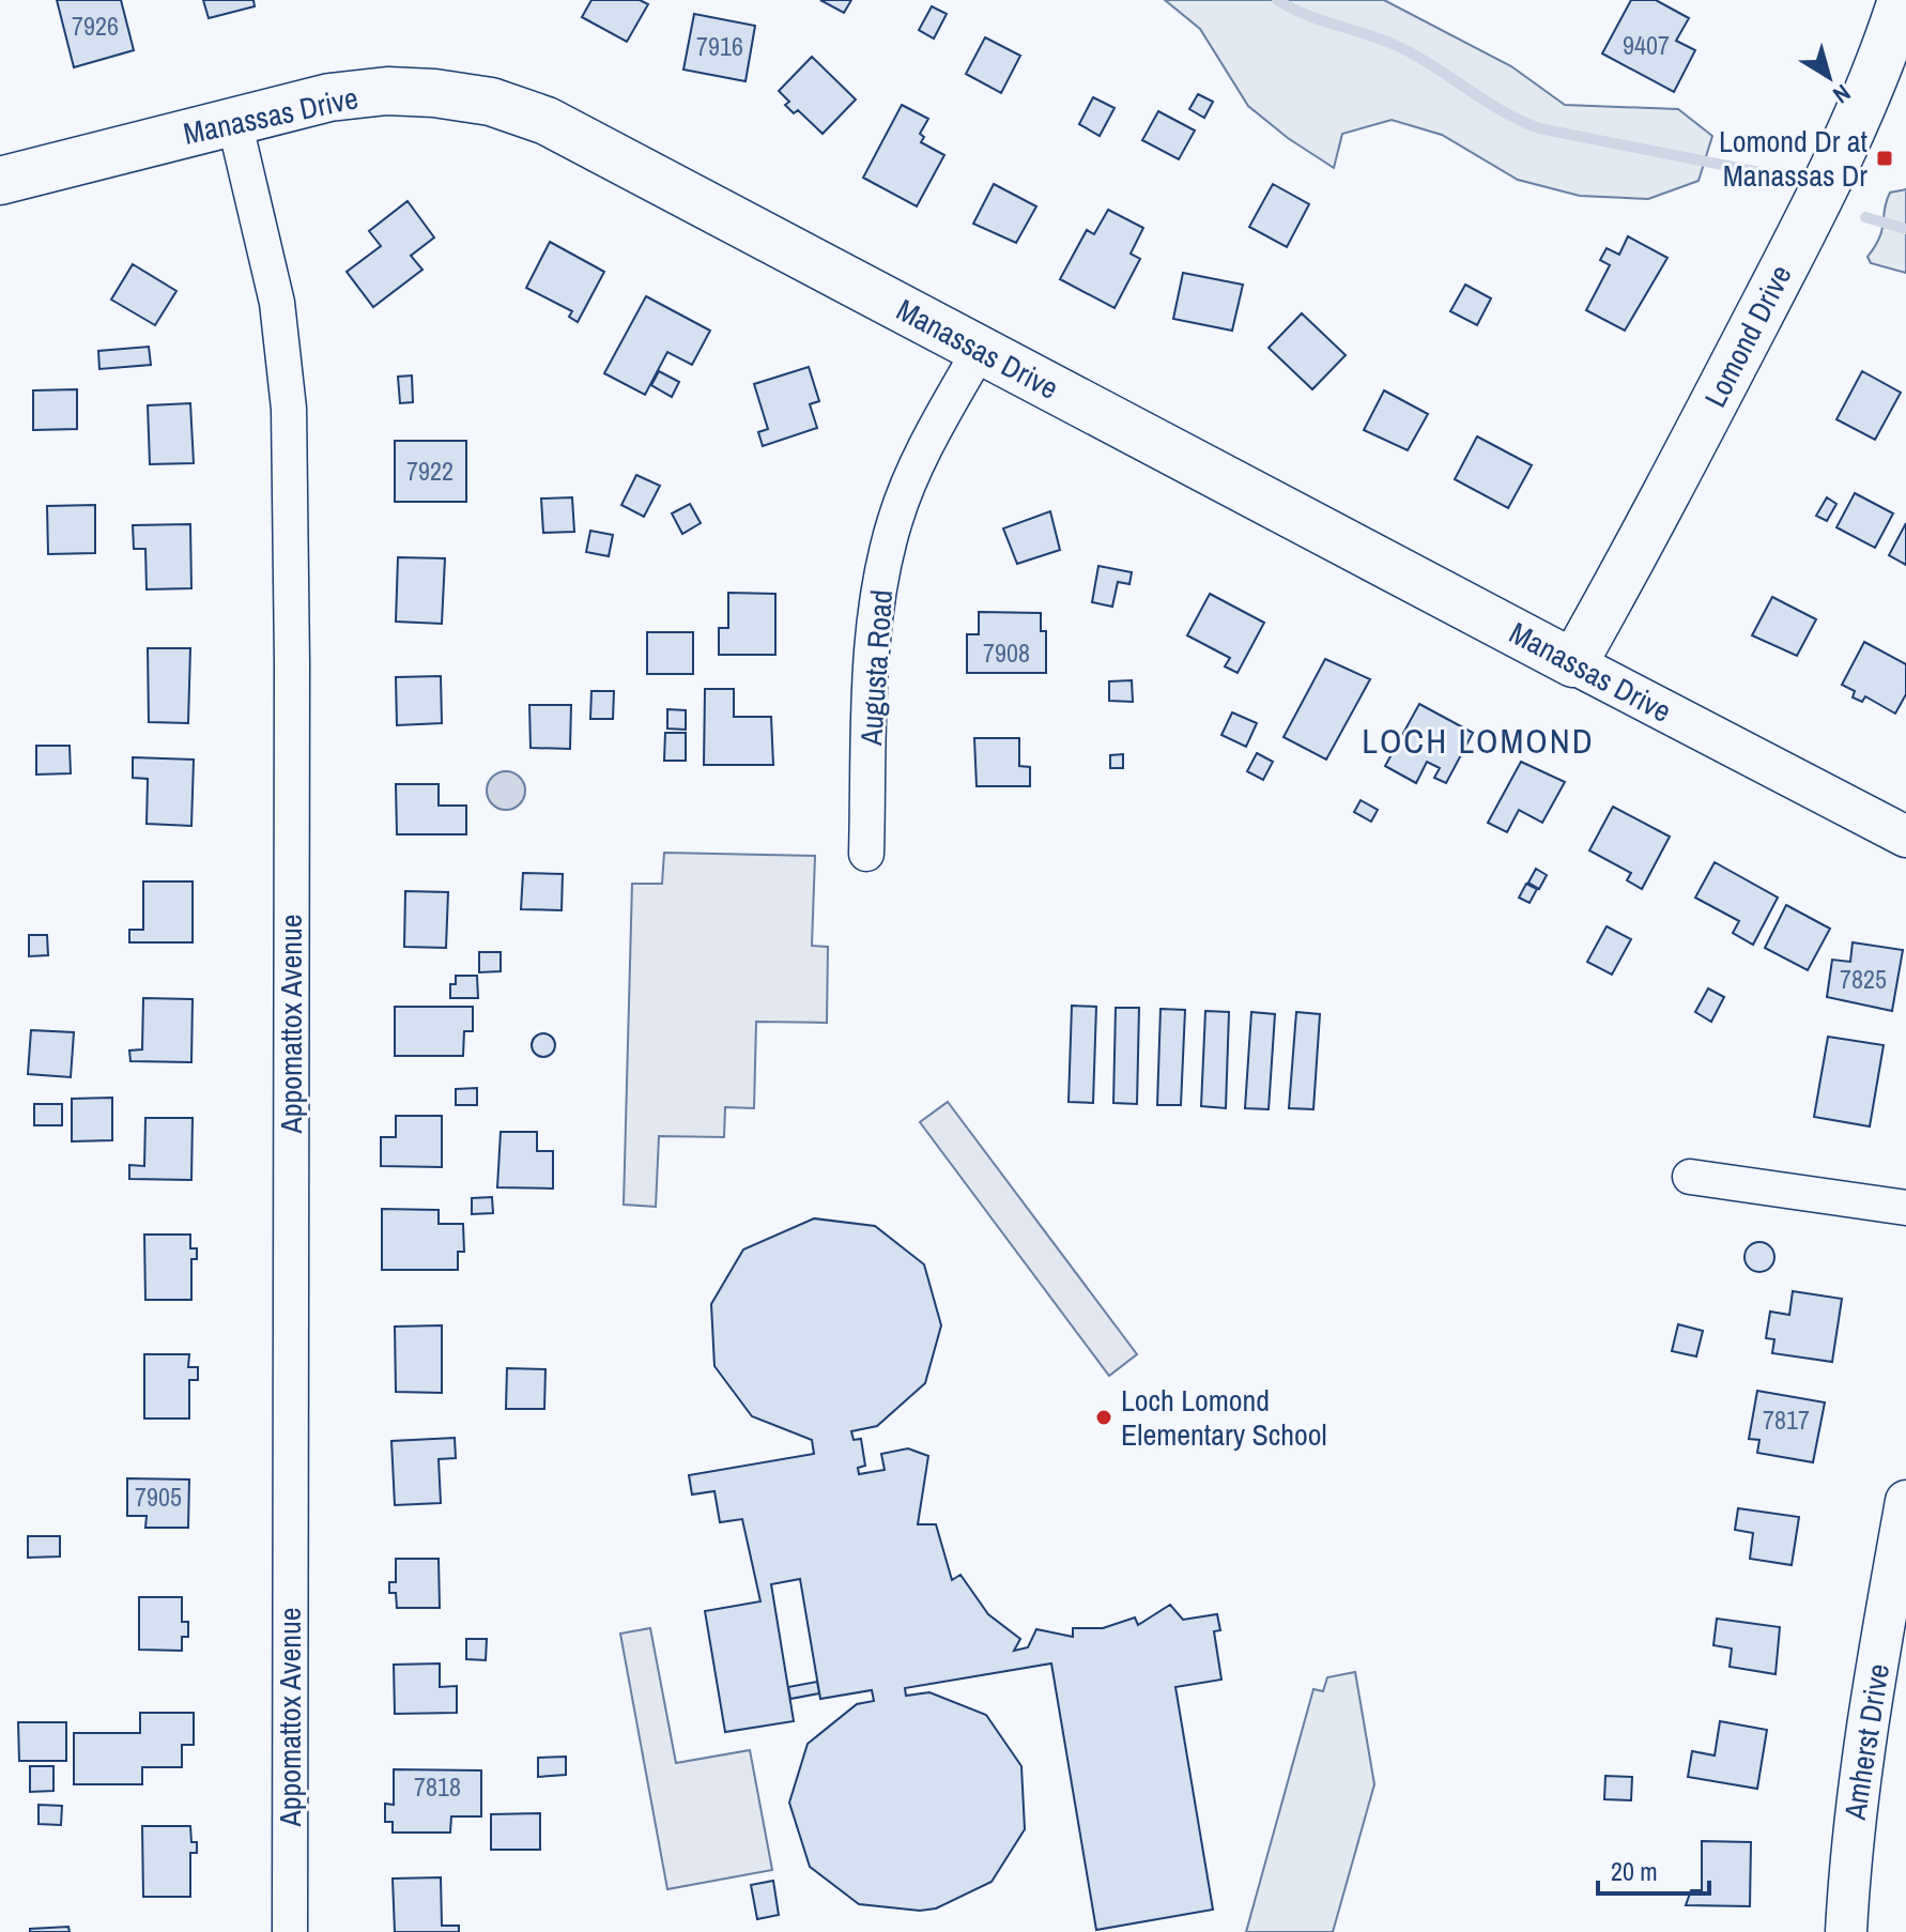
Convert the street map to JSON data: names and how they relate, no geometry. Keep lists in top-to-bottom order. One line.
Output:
{"streets":{"main road":["Manassas Drive","Lomond Drive"],"street":["Augusta Road","Appomattox Avenue","Amherst Drive"]},"crossings":[["Manassas Drive","Lomond Drive"],["Manassas Drive","Augusta Road"],["Manassas Drive","Appomattox Avenue"]],"districts":["LOCH LOMOND"],"places":{"transit":["Lomond Dr at Manassas Dr"],"other":["Loch Lomond Elementary School"]},"house_numbers":["7926","9407","7916","7922","7908","7825","7817","7905","7818"],"scale_bar":"20 m","north":"bottom right"}
